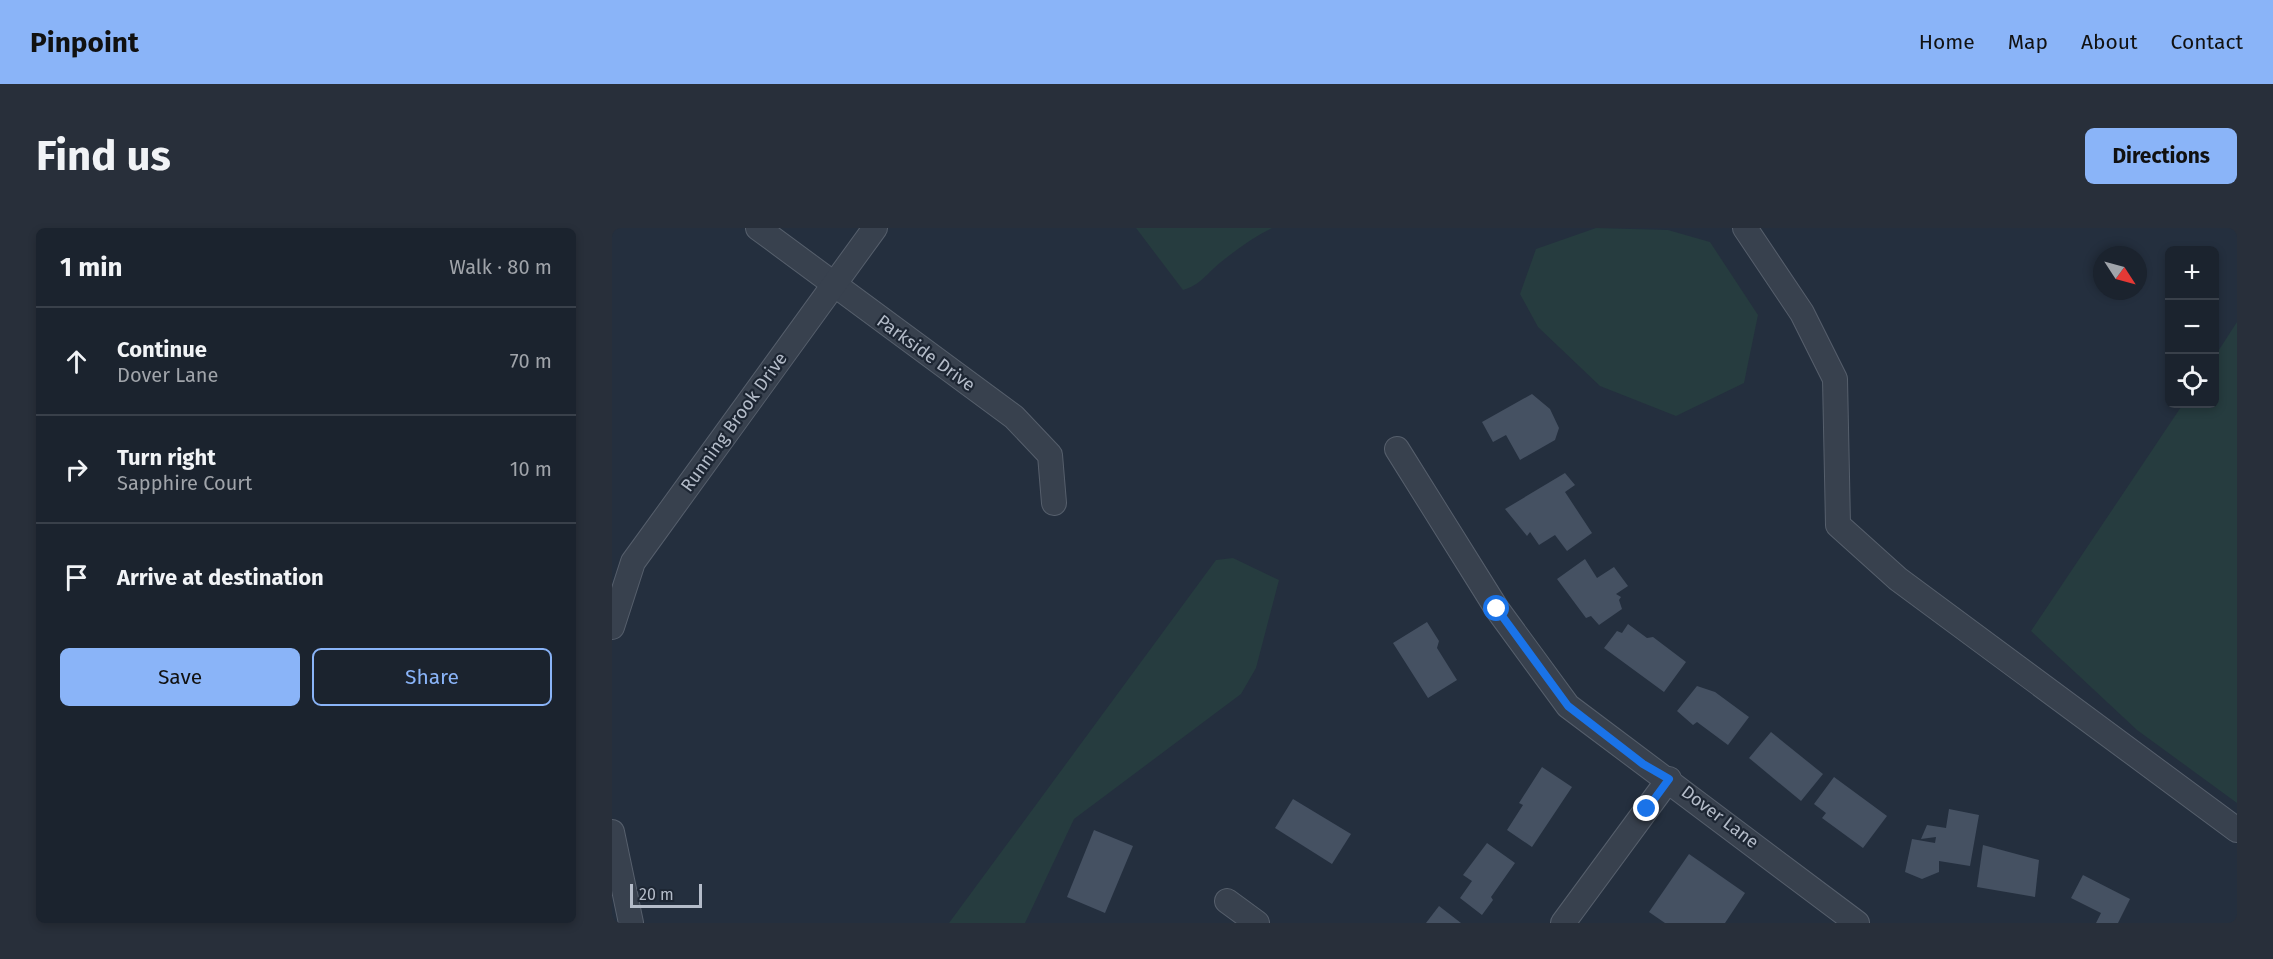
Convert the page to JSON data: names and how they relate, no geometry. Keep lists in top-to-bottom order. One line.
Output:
{"streets":{"street":["Parkside Drive","Running Brook Drive","Dover Lane"]},"crossings":[["Parkside Drive","Running Brook Drive"]],"scale_bar":"20 m","north":"bottom right","page":{"header":"Pinpoint","nav":["Home","Map","About","Contact"],"buttons":["Directions",["Save","Share"]],"title":"Find us","heading":["1 min","Walk · 80 m"],"map_buttons":["+","−"],"list":[["Continue","Dover Lane","70 m"],["Turn right","Sapphire Court","10 m"],"Arrive at destination"],"scale":"20 m"}}
